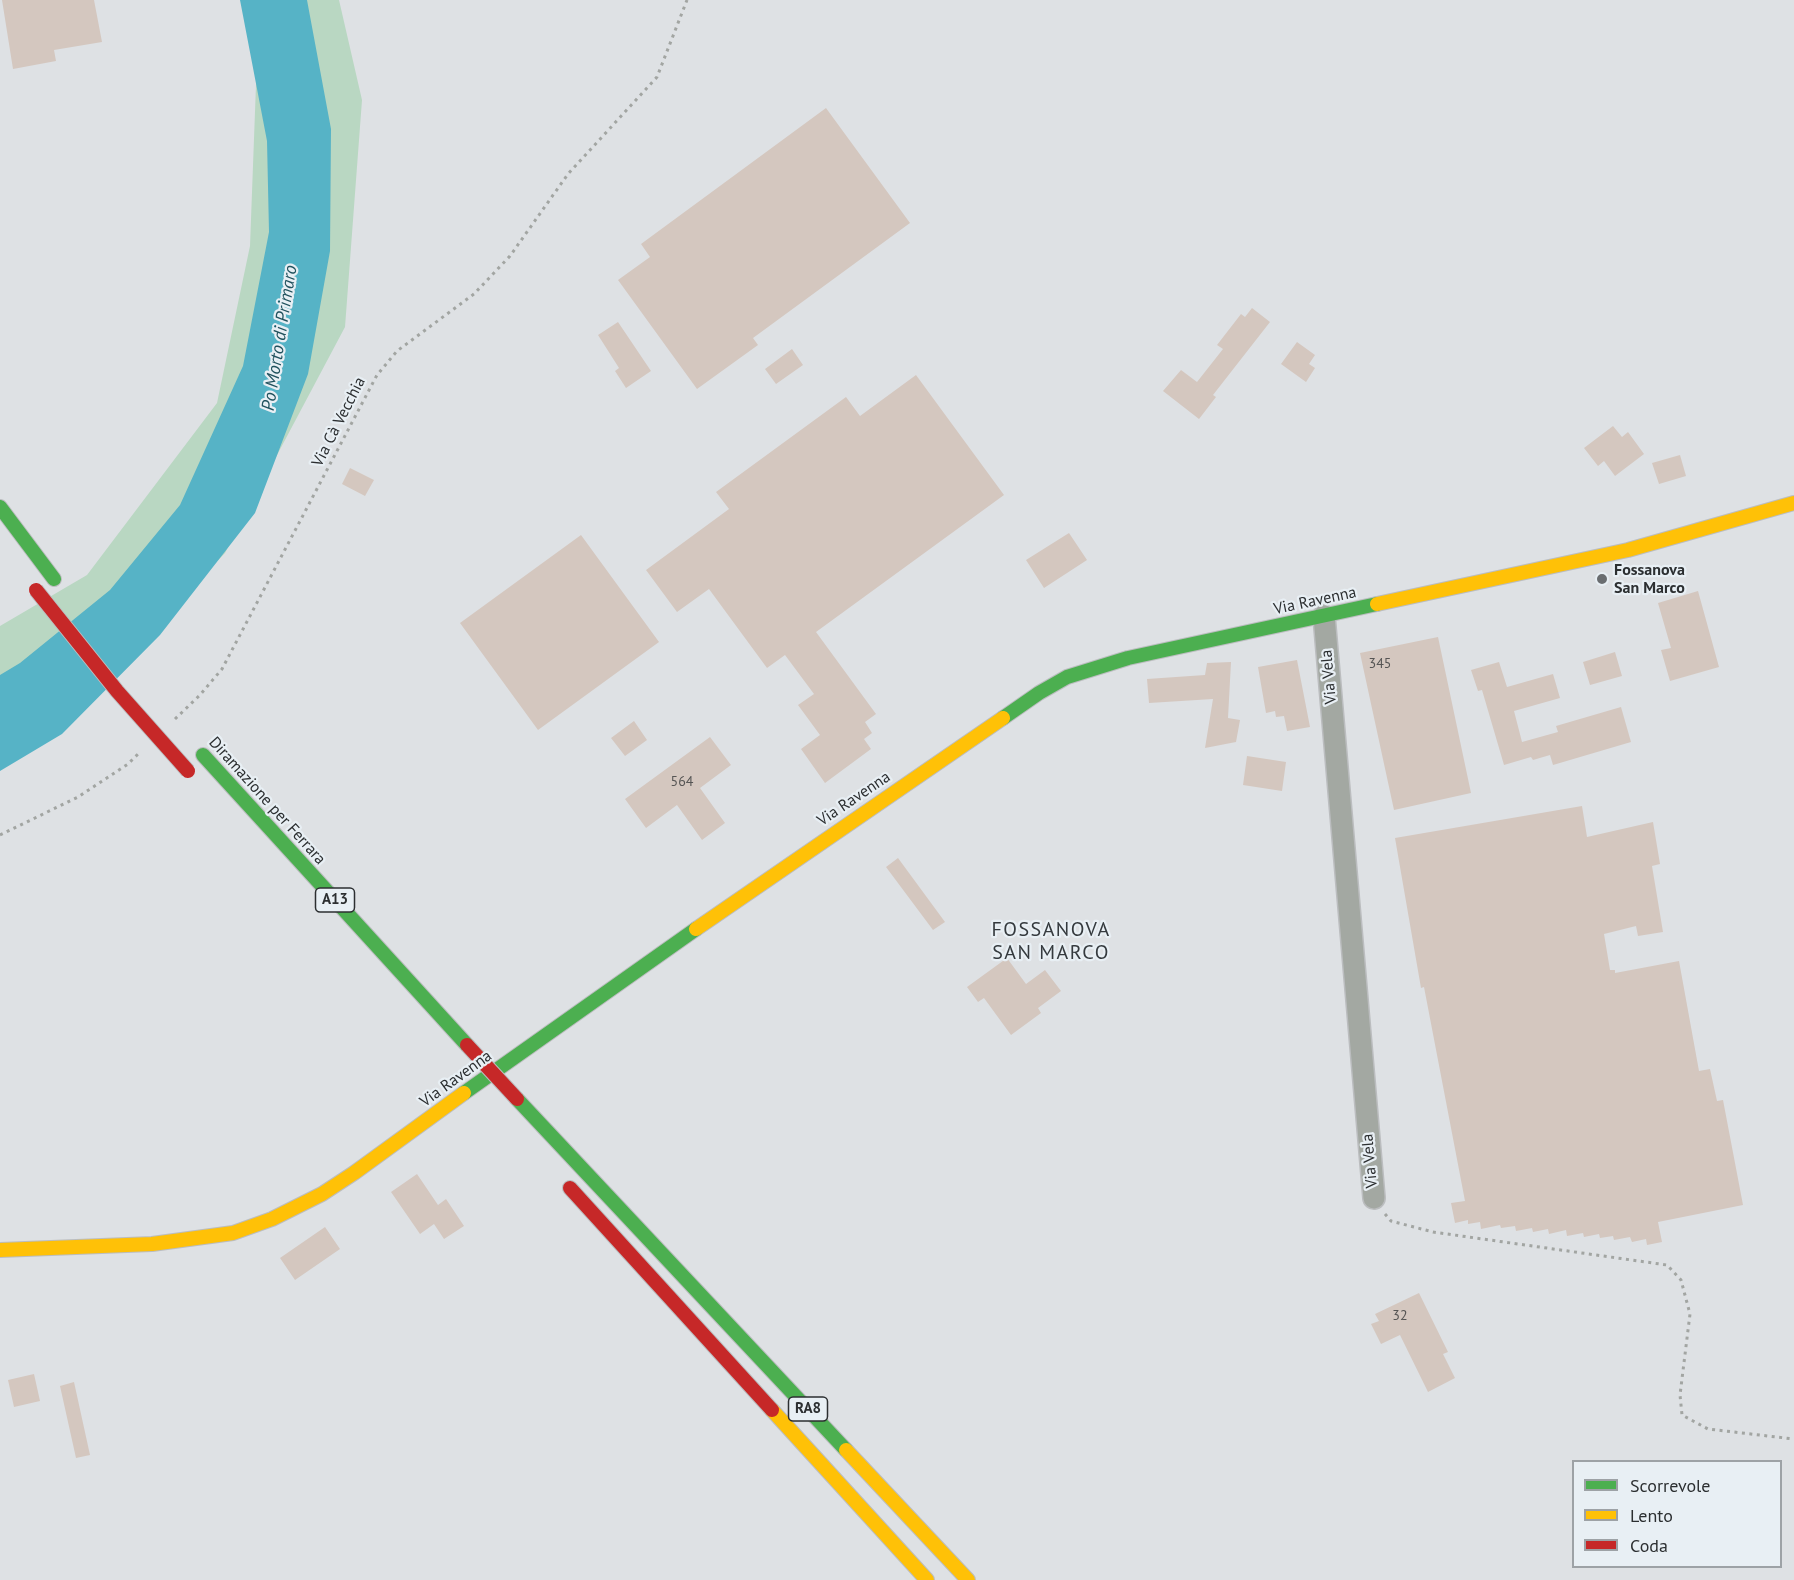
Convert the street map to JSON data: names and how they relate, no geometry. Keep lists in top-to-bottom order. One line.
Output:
{"streets":{"main road":["Via Ravenna","Diramazione per Ferrara","A13","RA8"],"street":["Via Vela"],"path":["Via Cà Vecchia"]},"crossings":[["Via Ravenna","Via Vela"],["Diramazione per Ferrara","RA8"]],"districts":["FOSSANOVA SAN MARCO"],"water":["Po Morto di Primaro"],"places":["Fossanova San Marco"],"house_numbers":["345","564","32"],"legend":["Scorrevole","Lento","Coda"]}
